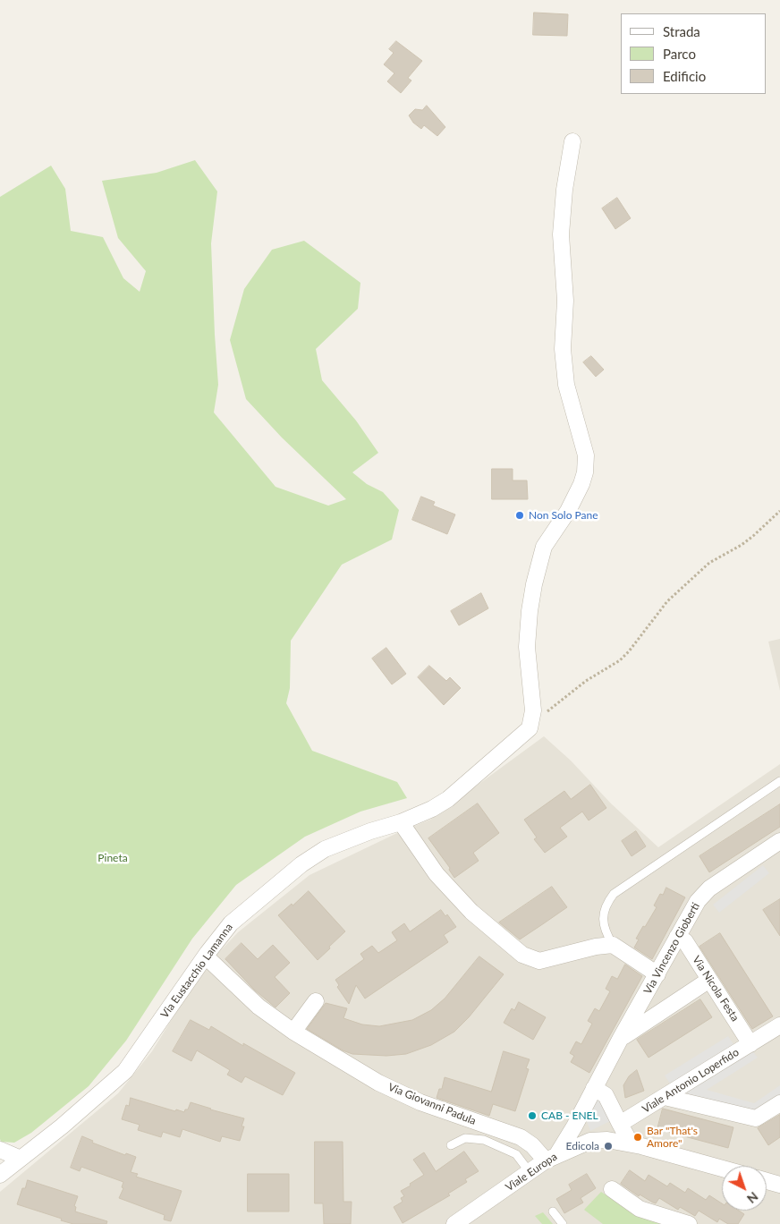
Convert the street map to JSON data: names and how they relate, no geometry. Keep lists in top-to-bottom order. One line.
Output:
{"streets":{"street":["Via Vincenzo Gioberti","Via Eustacchio Lamanna","Via Nicola Festa","Viale Antonio Loperfido","Via Giovanni Padula","Viale Europa"]},"crossings":[["Via Vincenzo Gioberti","Via Nicola Festa"],["Via Vincenzo Gioberti","Via Giovanni Padula"],["Via Vincenzo Gioberti","Viale Europa"],["Via Eustacchio Lamanna","Via Giovanni Padula"],["Via Nicola Festa","Viale Antonio Loperfido"],["Via Giovanni Padula","Viale Europa"]],"parks":["Pineta"],"places":["Non Solo Pane","CAB - ENEL","Bar \"That's Amore\"","Edicola"],"legend":["Strada","Parco","Edificio"],"north":"bottom right"}
